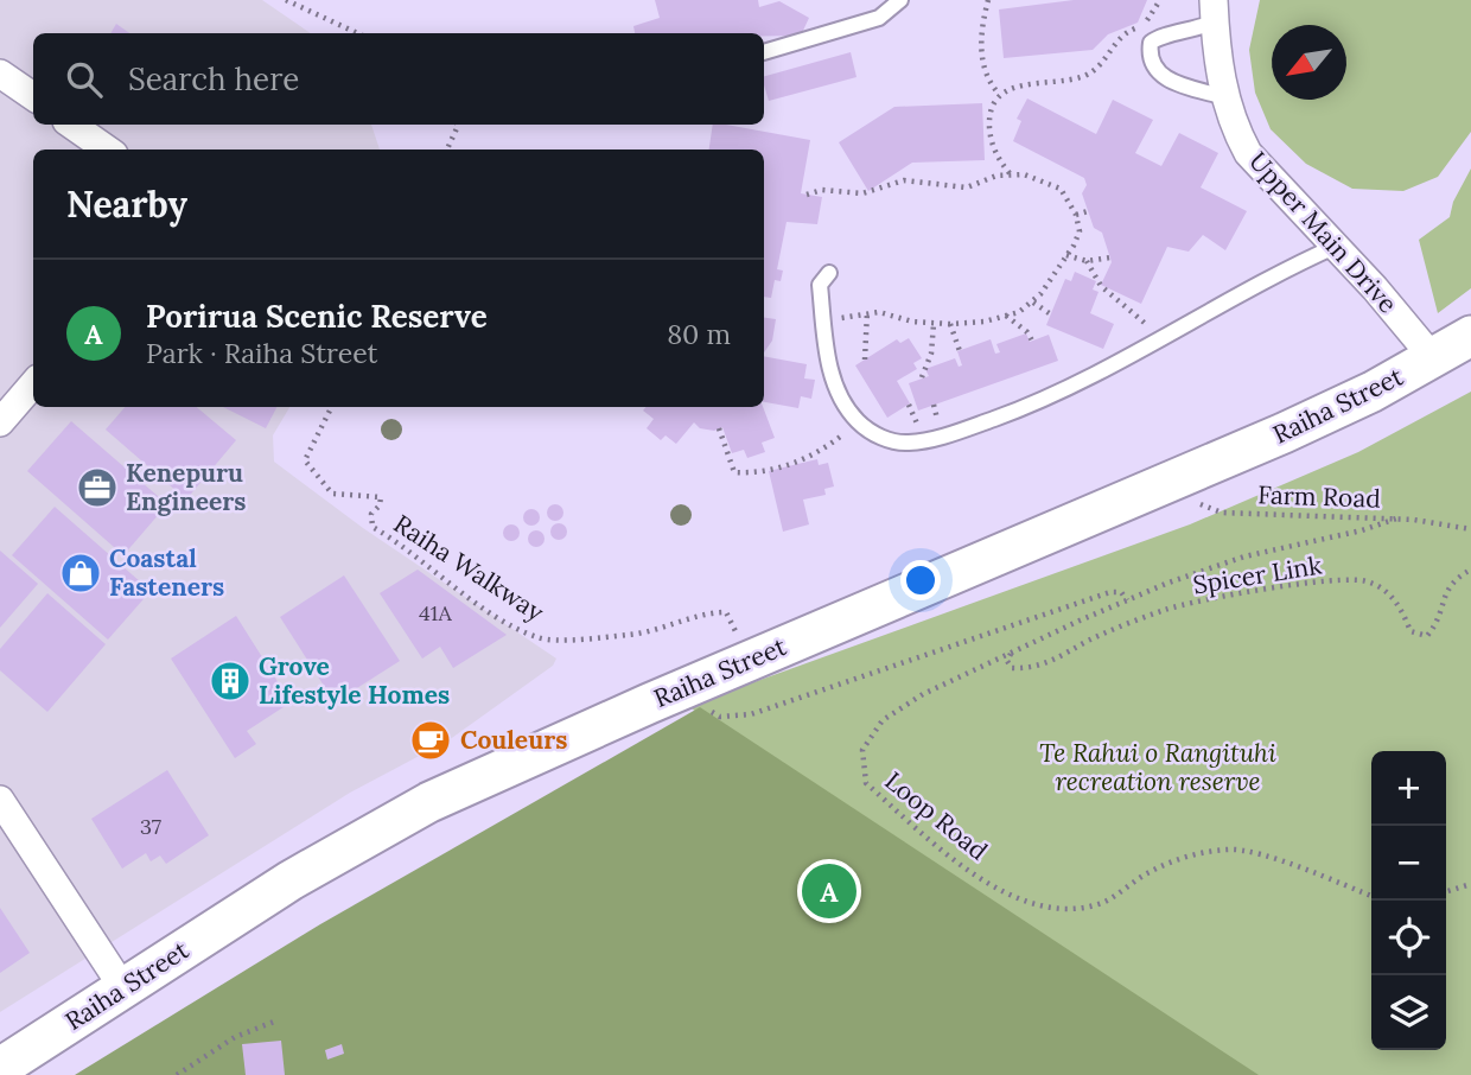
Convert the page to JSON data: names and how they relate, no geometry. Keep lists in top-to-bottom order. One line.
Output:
{"streets":{"main road":["Raiha Street"],"street":["Upper Main Drive"],"path":["Farm Road","Raiha Walkway","Spicer Link","Loop Road"]},"crossings":[["Upper Main Drive","Raiha Street"],["Raiha Street","Farm Road"],["Raiha Street","Raiha Walkway"],["Farm Road","Loop Road"],["Spicer Link","Loop Road"]],"parks":["Te Rahui o Rangituhi recreation reserve"],"places":{"office":["Kenepuru Engineers"],"shop":["Coastal Fasteners"],"building":["Grove Lifestyle Homes"],"cafe":["Couleurs"]},"house_numbers":["41A","37"],"north":"bottom left","page":{"search":"Search here","heading":"Nearby","list":[{"mark":"A","name":"Porirua Scenic Reserve","note":"Park · Raiha Street","value":"80 m"}],"map_buttons":["+","−"],"pins":"A"}}
